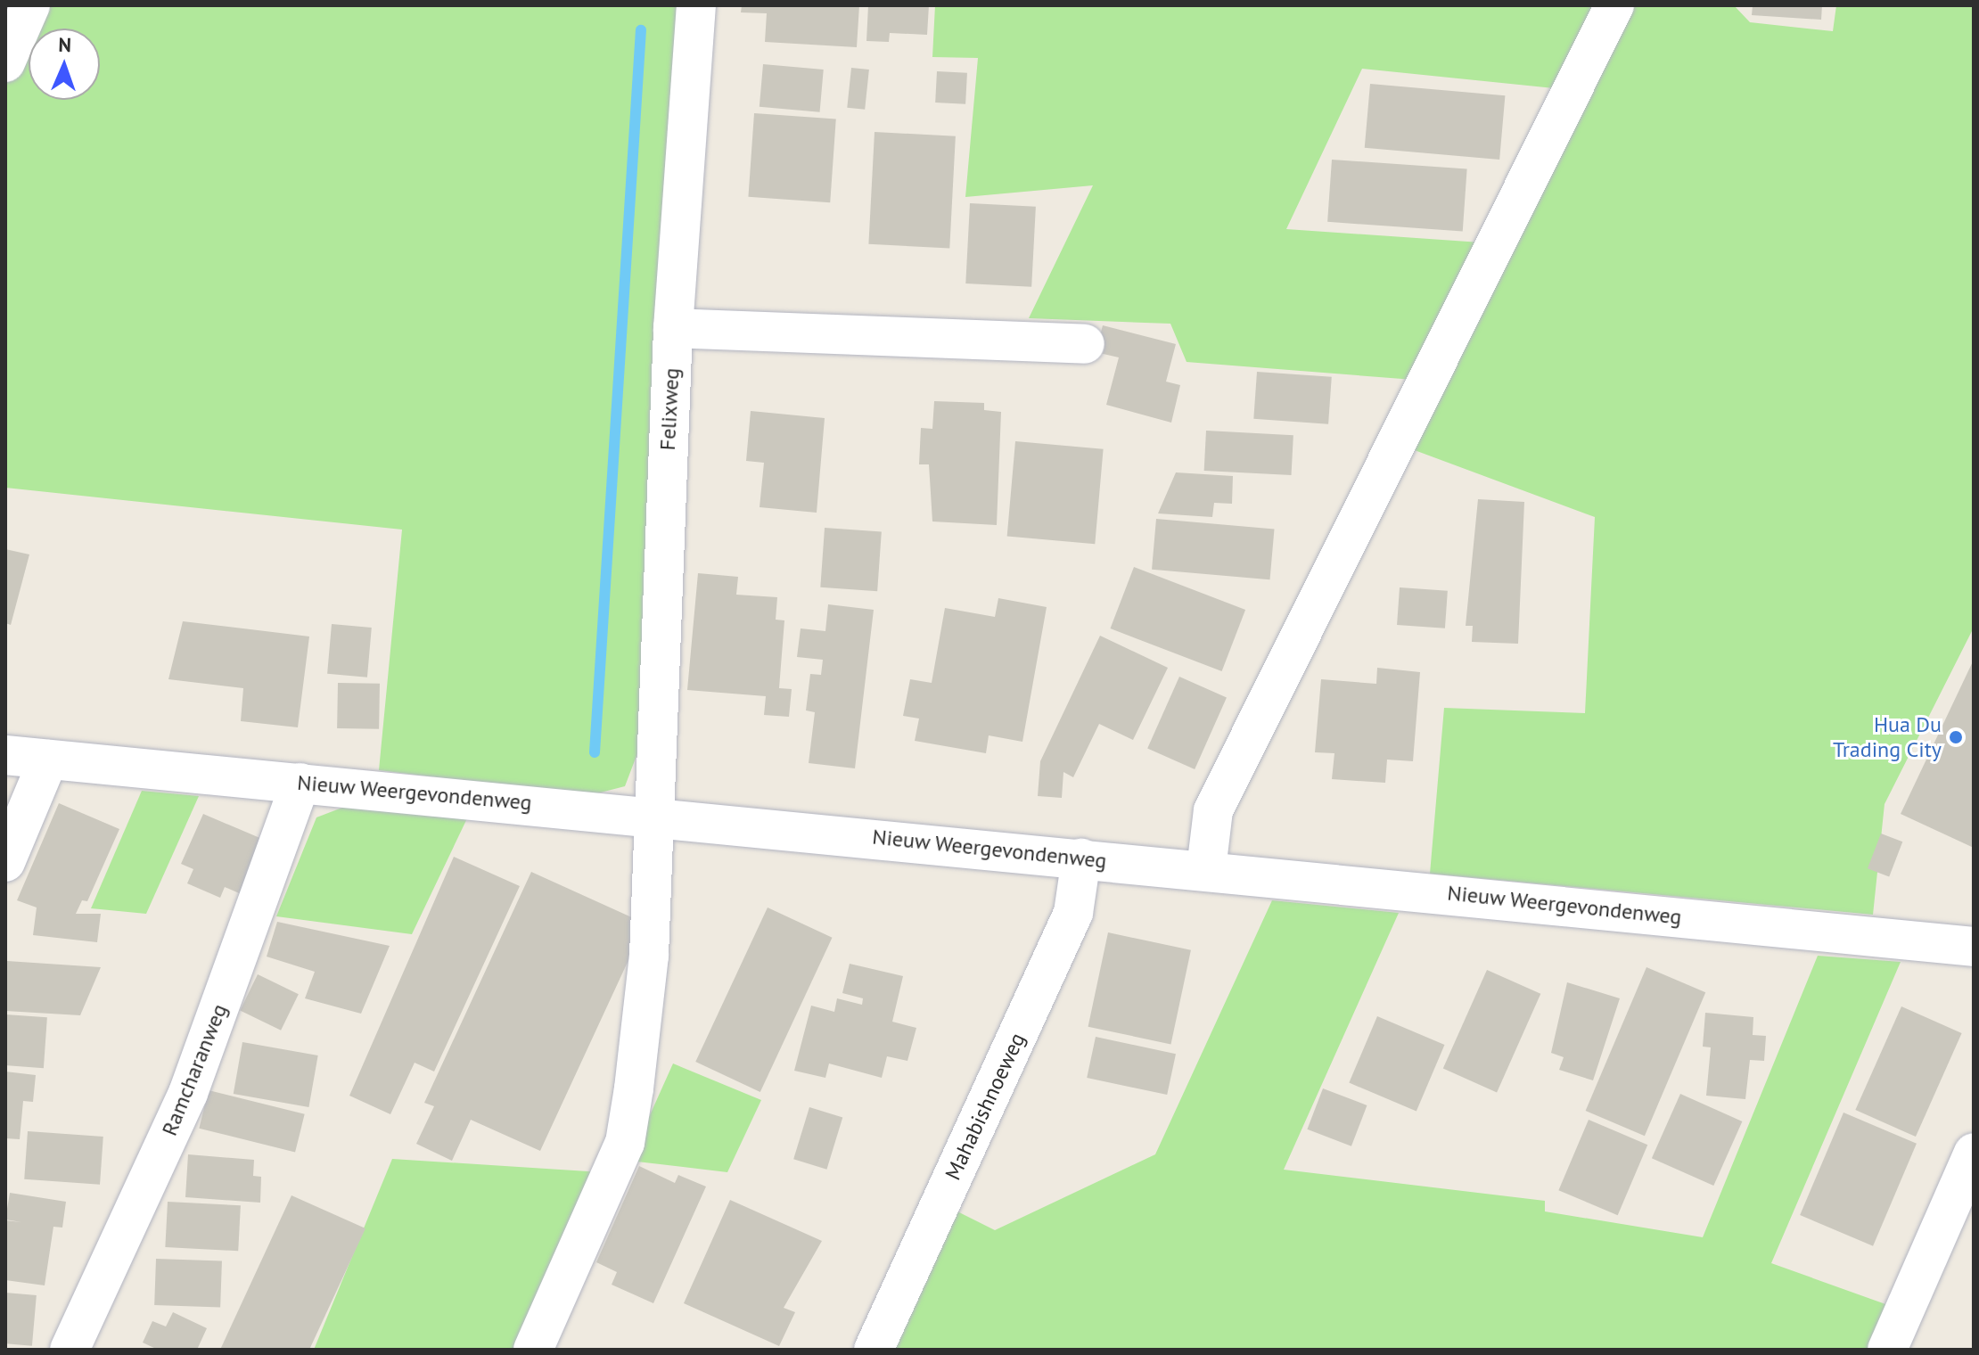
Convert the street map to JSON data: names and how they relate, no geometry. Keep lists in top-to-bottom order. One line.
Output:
{"streets":{"street":["Felixweg","Nieuw Weergevondenweg","Ramcharanweg","Mahabishnoeweg"]},"crossings":[["Felixweg","Nieuw Weergevondenweg"],["Nieuw Weergevondenweg","Ramcharanweg"],["Nieuw Weergevondenweg","Mahabishnoeweg"]],"places":["Hua Du Trading City"],"north":"top"}
